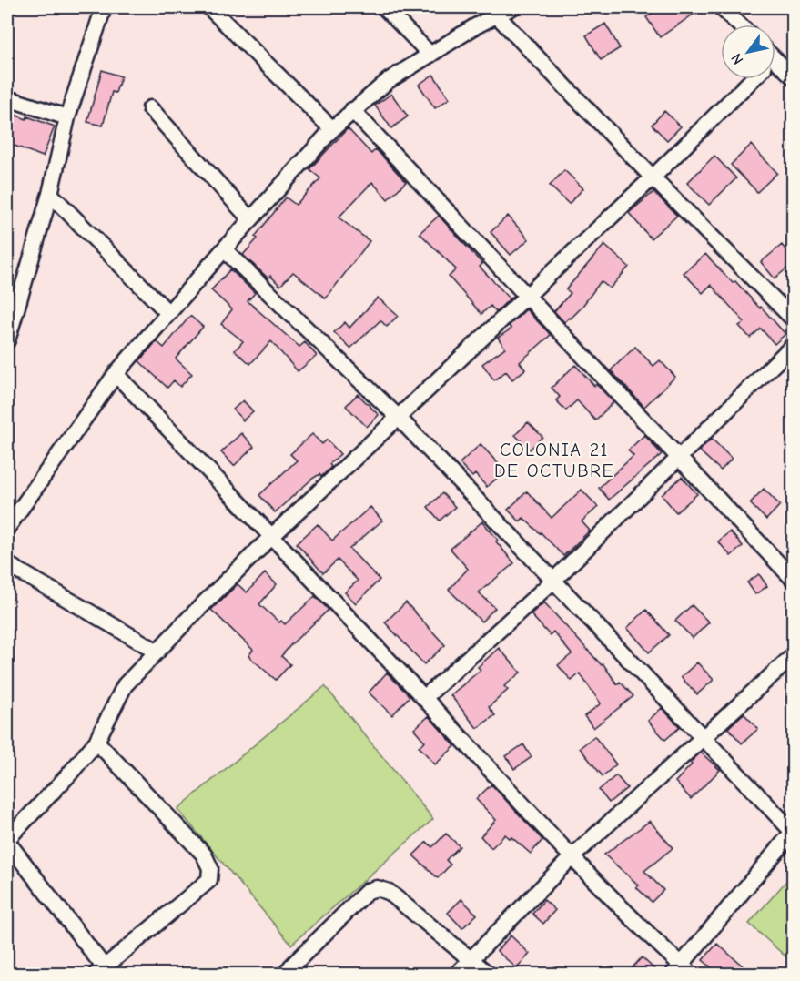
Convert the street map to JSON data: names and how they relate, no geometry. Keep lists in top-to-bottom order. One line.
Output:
{"districts":["COLONIA 21 DE OCTUBRE"],"north":"bottom left"}
